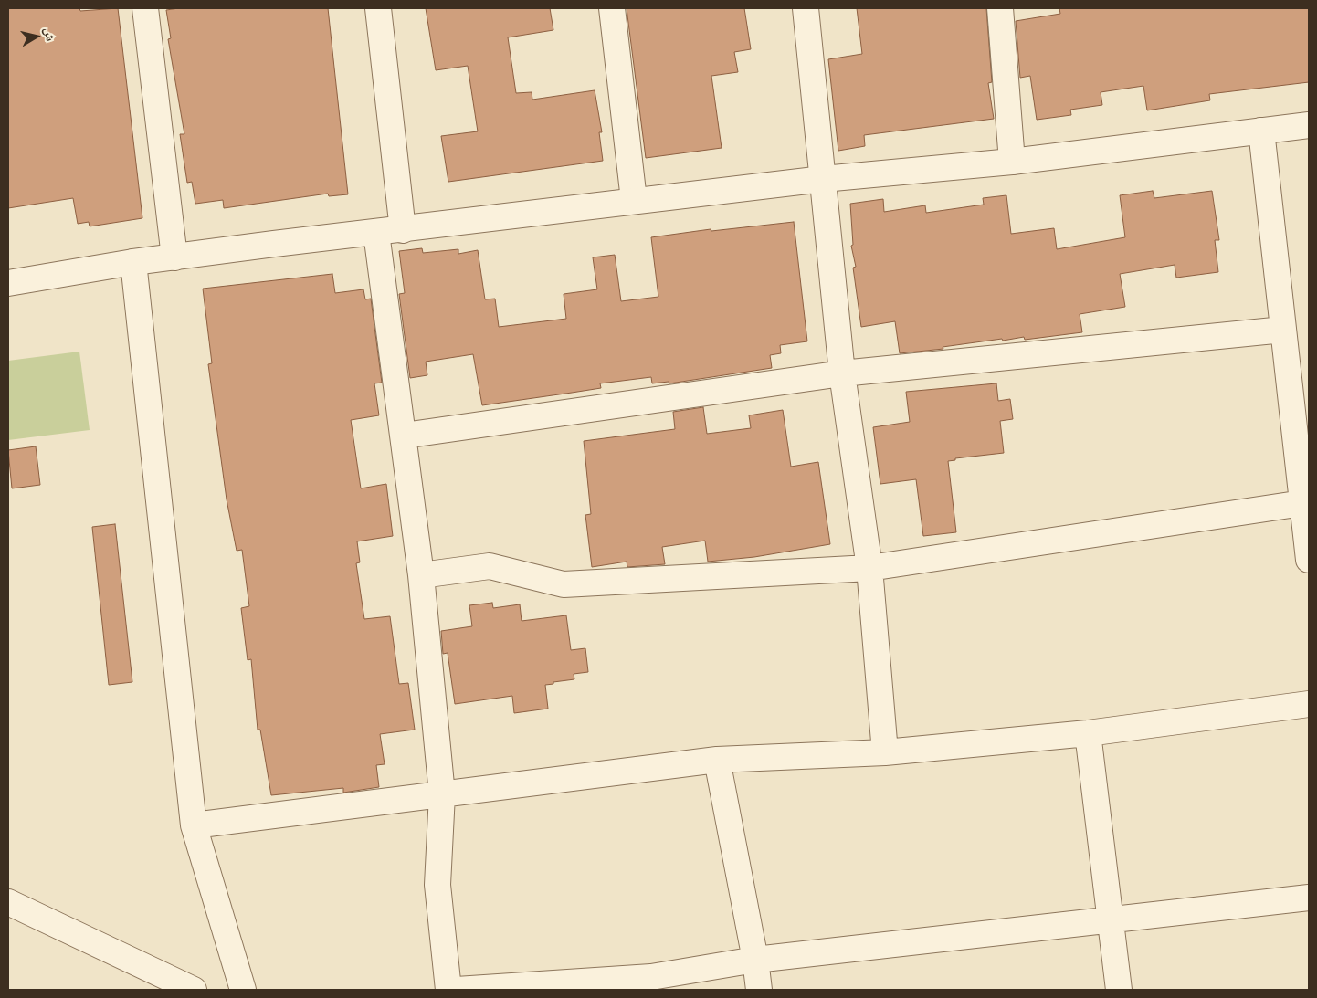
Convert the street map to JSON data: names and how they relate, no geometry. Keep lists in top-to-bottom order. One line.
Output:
{"north":"right"}
